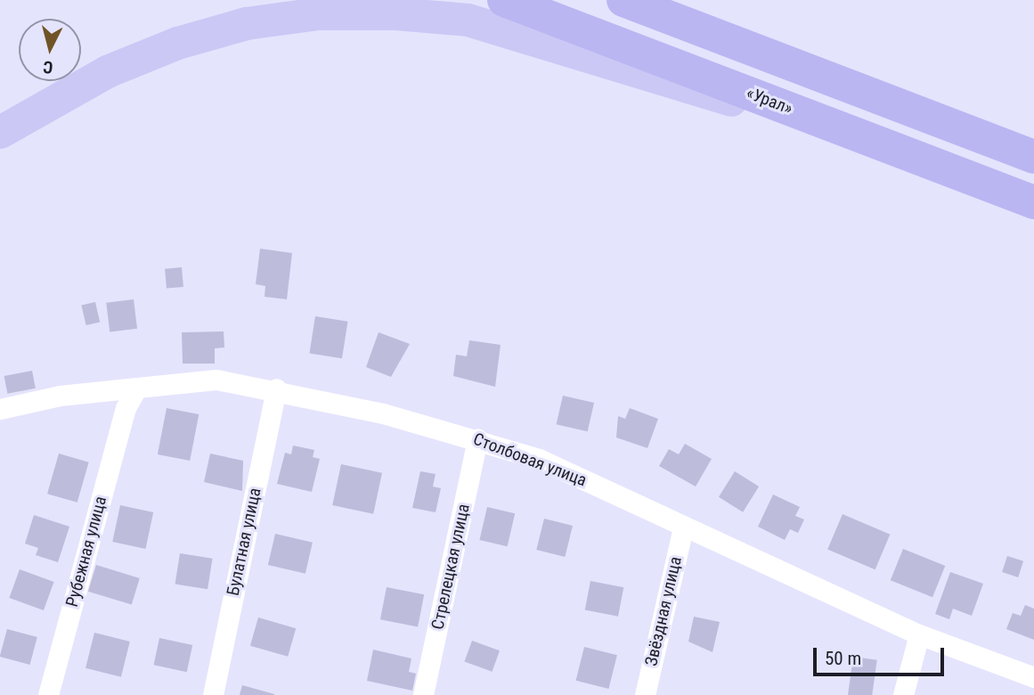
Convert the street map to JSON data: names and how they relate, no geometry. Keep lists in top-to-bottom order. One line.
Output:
{"streets":{"highway":["«Урал»"],"street":["Столбовая улица","Булатная улица","Рубежная улица","Стрелецкая улица","Звёздная улица"]},"crossings":[["Столбовая улица","Булатная улица"],["Столбовая улица","Рубежная улица"],["Столбовая улица","Стрелецкая улица"],["Столбовая улица","Звёздная улица"]],"scale_bar":"50 m","north":"bottom"}
